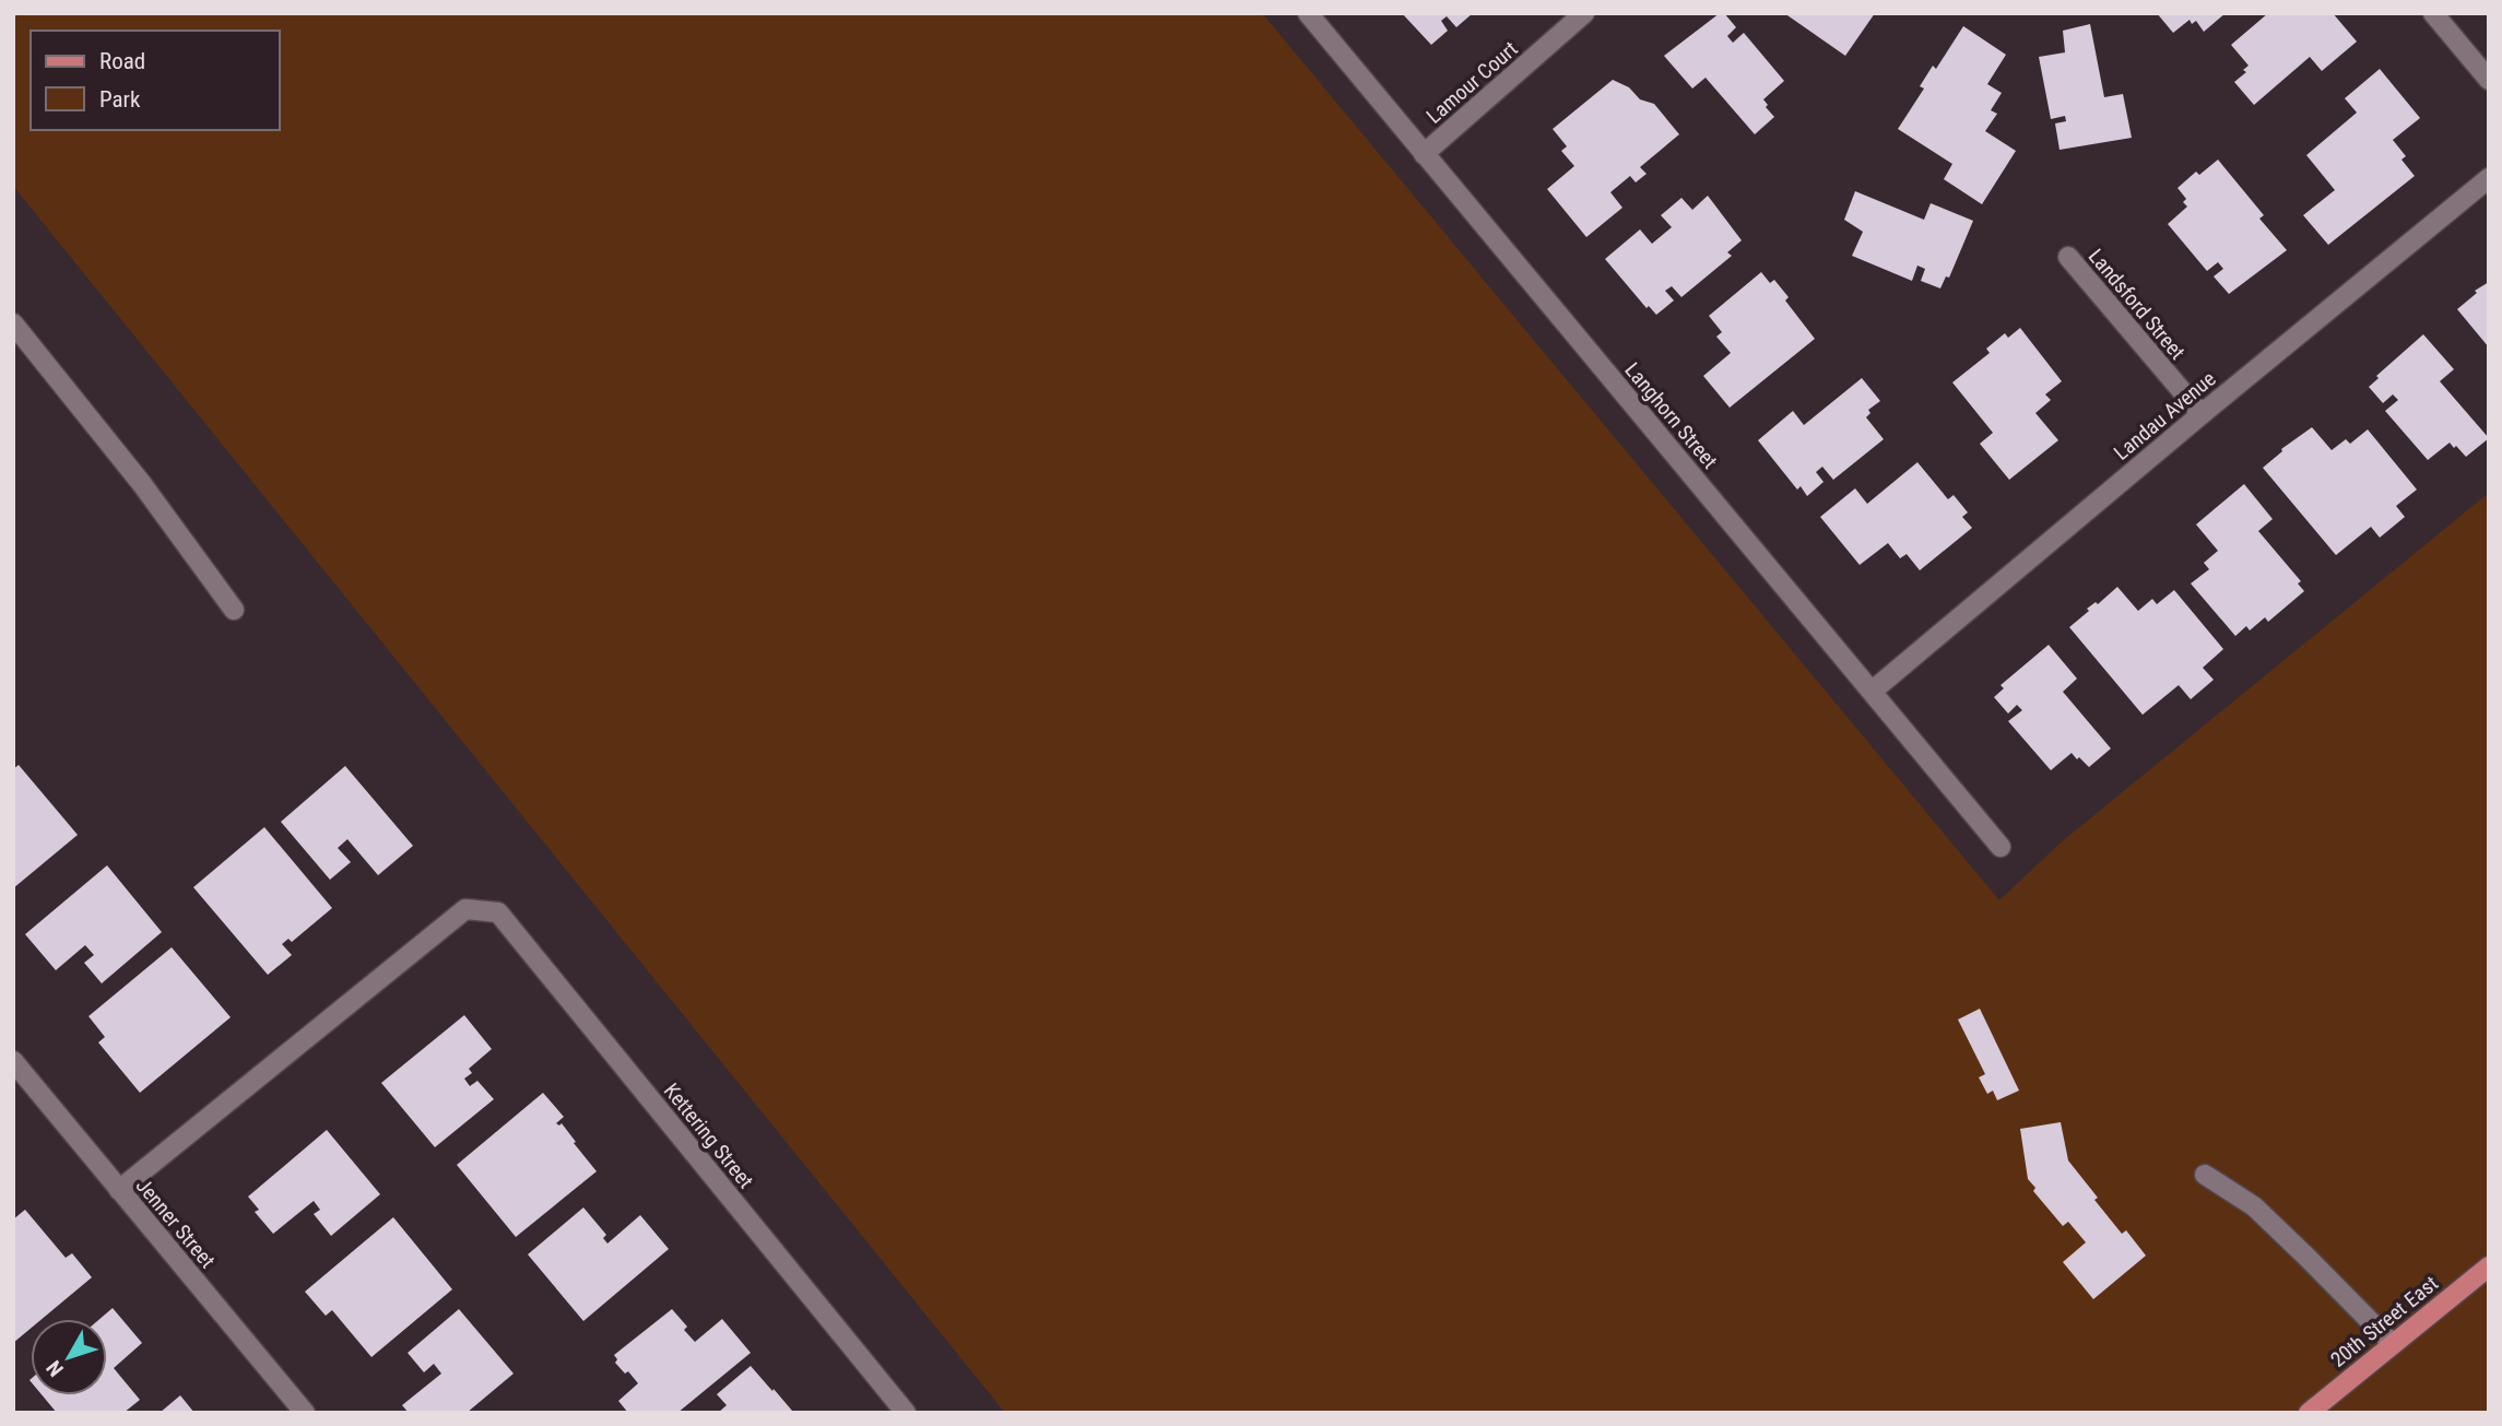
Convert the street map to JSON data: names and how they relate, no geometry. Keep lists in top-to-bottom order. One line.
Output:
{"streets":{"main road":["20th Street East"],"street":["Lamour Court","Landsford Street","Langhorn Street","Landau Avenue","Kettering Street","Jenner Street"]},"crossings":[["Lamour Court","Langhorn Street"],["Landsford Street","Landau Avenue"],["Langhorn Street","Landau Avenue"],["Kettering Street","Jenner Street"]],"legend":["Road","Park"],"north":"bottom left"}
